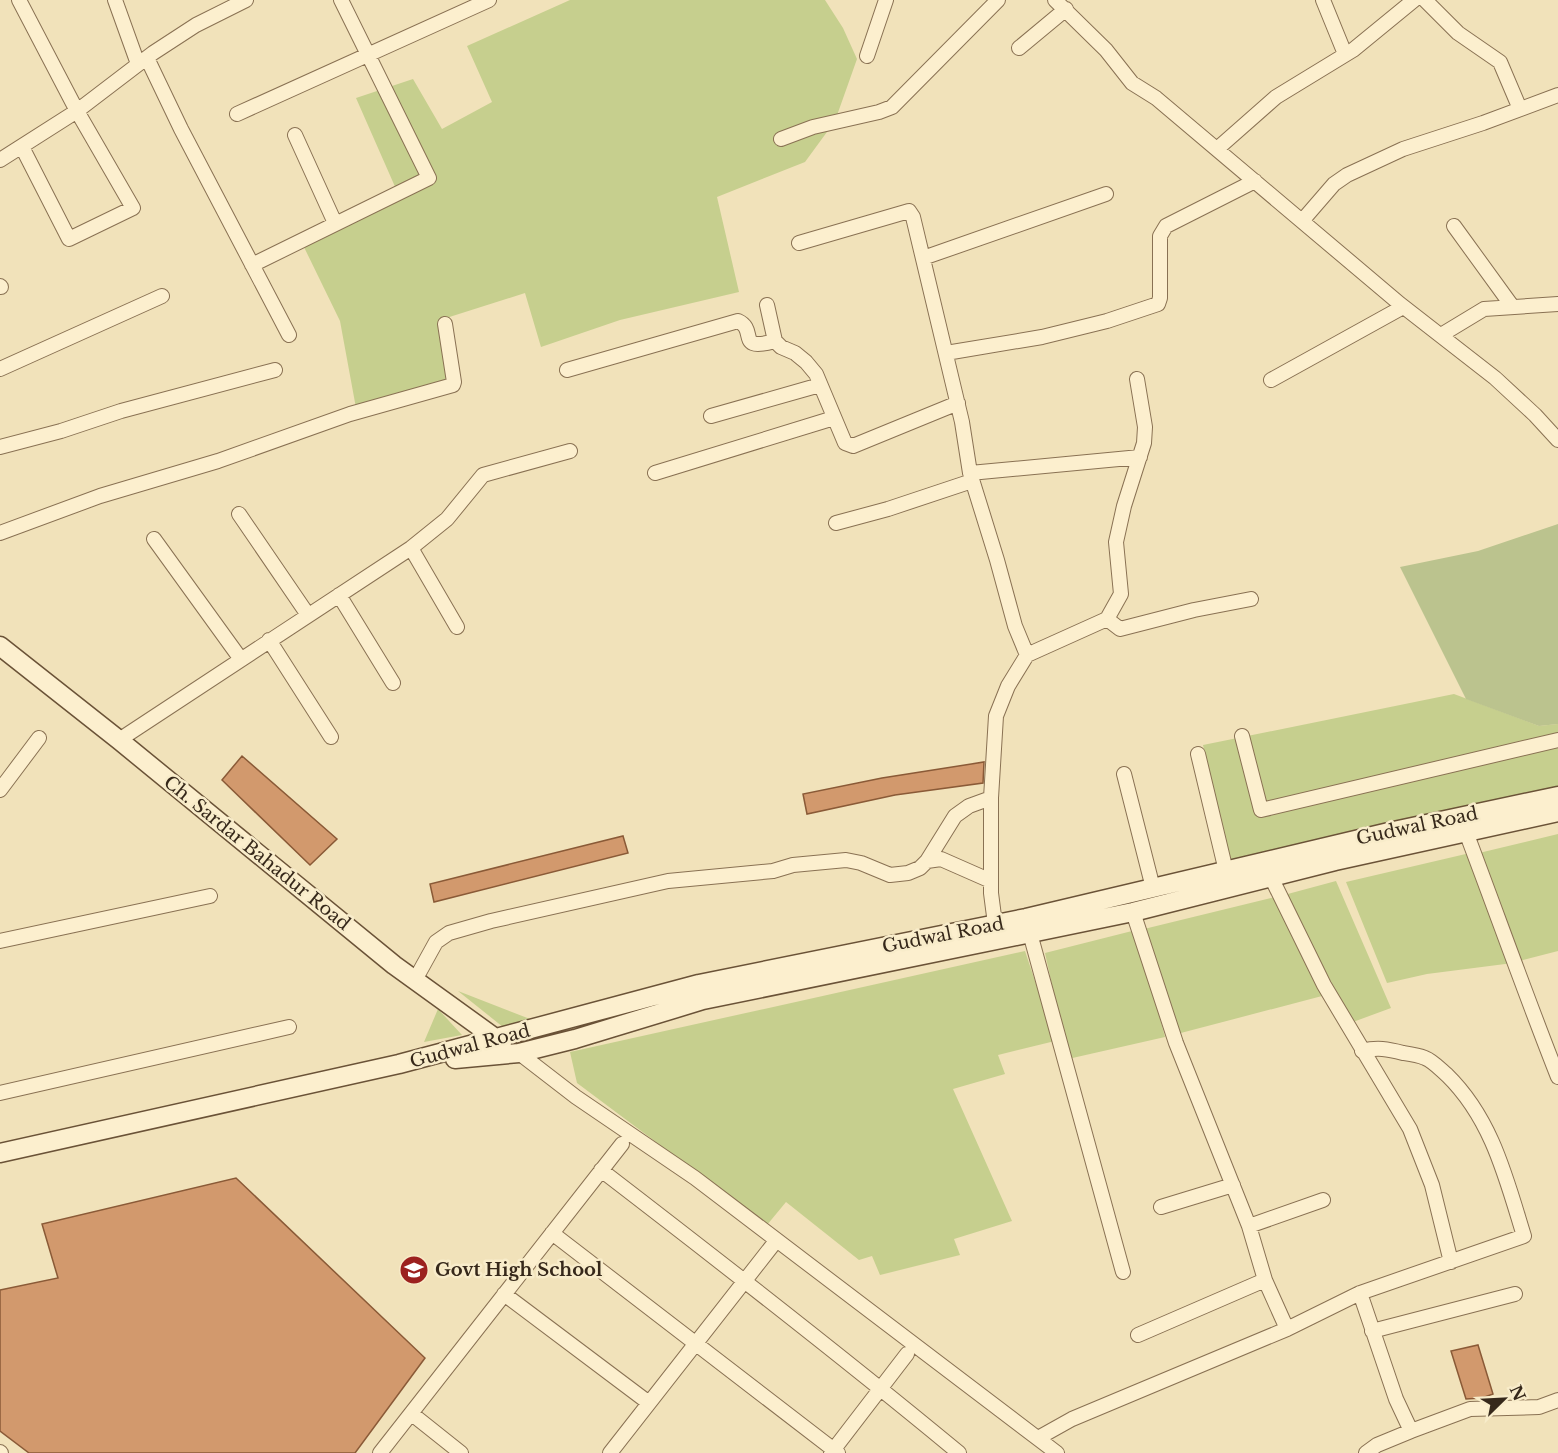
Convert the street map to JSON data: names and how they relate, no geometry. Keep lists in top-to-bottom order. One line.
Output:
{"streets":{"main road":["Gudwal Road","Ch. Sardar Bahadur Road"]},"crossings":[["Gudwal Road","Ch. Sardar Bahadur Road"]],"places":{"school or university":["Govt High School"]},"north":"top right"}
